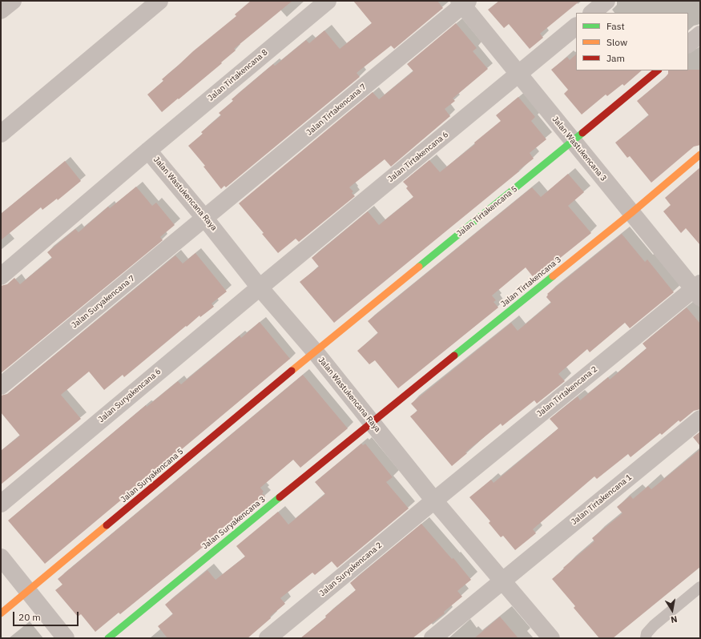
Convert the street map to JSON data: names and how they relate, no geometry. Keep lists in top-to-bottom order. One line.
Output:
{"streets":{"street":["Jalan Tirtakencana 8","Jalan Tirtakencana 7","Jalan Wastukencana 3","Jalan Tirtakencana 6","Jalan Wastukencana Raya","Jalan Tirtakencana 5","Jalan Tirtakencana 3","Jalan Suryakencana 7","Jalan Tirtakencana 2","Jalan Suryakencana 6","Jalan Suryakencana 5","Jalan Tirtakencana 1","Jalan Suryakencana 3","Jalan Suryakencana 2"]},"crossings":[["Jalan Tirtakencana 8","Jalan Wastukencana Raya"],["Jalan Tirtakencana 7","Jalan Wastukencana 3"],["Jalan Tirtakencana 7","Jalan Wastukencana Raya"],["Jalan Tirtakencana 7","Jalan Suryakencana 7"],["Jalan Wastukencana 3","Jalan Tirtakencana 6"],["Jalan Wastukencana 3","Jalan Tirtakencana 5"],["Jalan Wastukencana 3","Jalan Tirtakencana 3"],["Jalan Wastukencana 3","Jalan Tirtakencana 2"],["Jalan Tirtakencana 6","Jalan Wastukencana Raya"],["Jalan Tirtakencana 6","Jalan Suryakencana 6"],["Jalan Wastukencana Raya","Jalan Tirtakencana 5"],["Jalan Wastukencana Raya","Jalan Tirtakencana 3"],["Jalan Wastukencana Raya","Jalan Suryakencana 7"],["Jalan Wastukencana Raya","Jalan Tirtakencana 2"],["Jalan Wastukencana Raya","Jalan Suryakencana 6"],["Jalan Wastukencana Raya","Jalan Suryakencana 5"],["Jalan Wastukencana Raya","Jalan Tirtakencana 1"],["Jalan Wastukencana Raya","Jalan Suryakencana 3"],["Jalan Wastukencana Raya","Jalan Suryakencana 2"],["Jalan Tirtakencana 5","Jalan Suryakencana 5"],["Jalan Tirtakencana 3","Jalan Suryakencana 3"],["Jalan Tirtakencana 2","Jalan Suryakencana 2"]],"legend":["Fast","Slow","Jam"],"scale_bar":"20 m","north":"bottom"}
